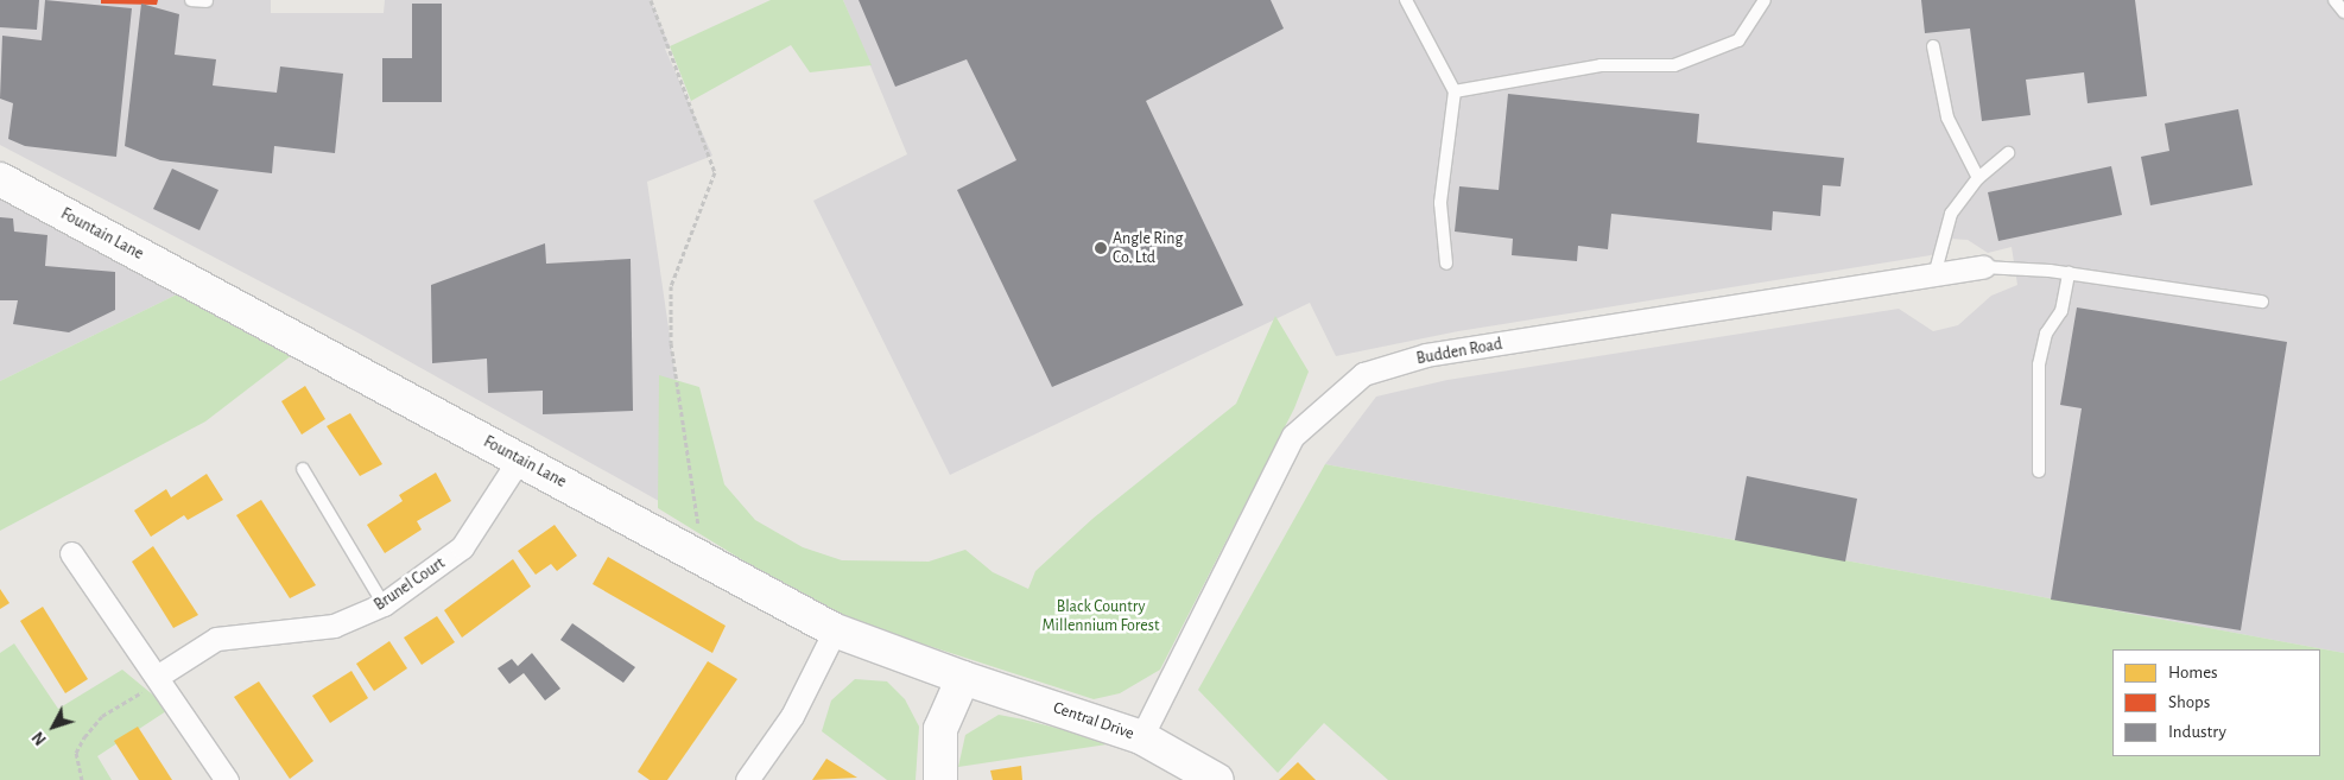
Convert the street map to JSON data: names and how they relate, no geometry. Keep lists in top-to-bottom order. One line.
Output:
{"streets":{"street":["Fountain Lane","Budden Road","Brunel Court","Central Drive"]},"crossings":[["Fountain Lane","Brunel Court"],["Fountain Lane","Central Drive"],["Budden Road","Central Drive"]],"parks":["Black Country Millennium Forest"],"places":["Angle Ring Co. Ltd"],"legend":["Homes","Shops","Industry"],"north":"bottom left"}
